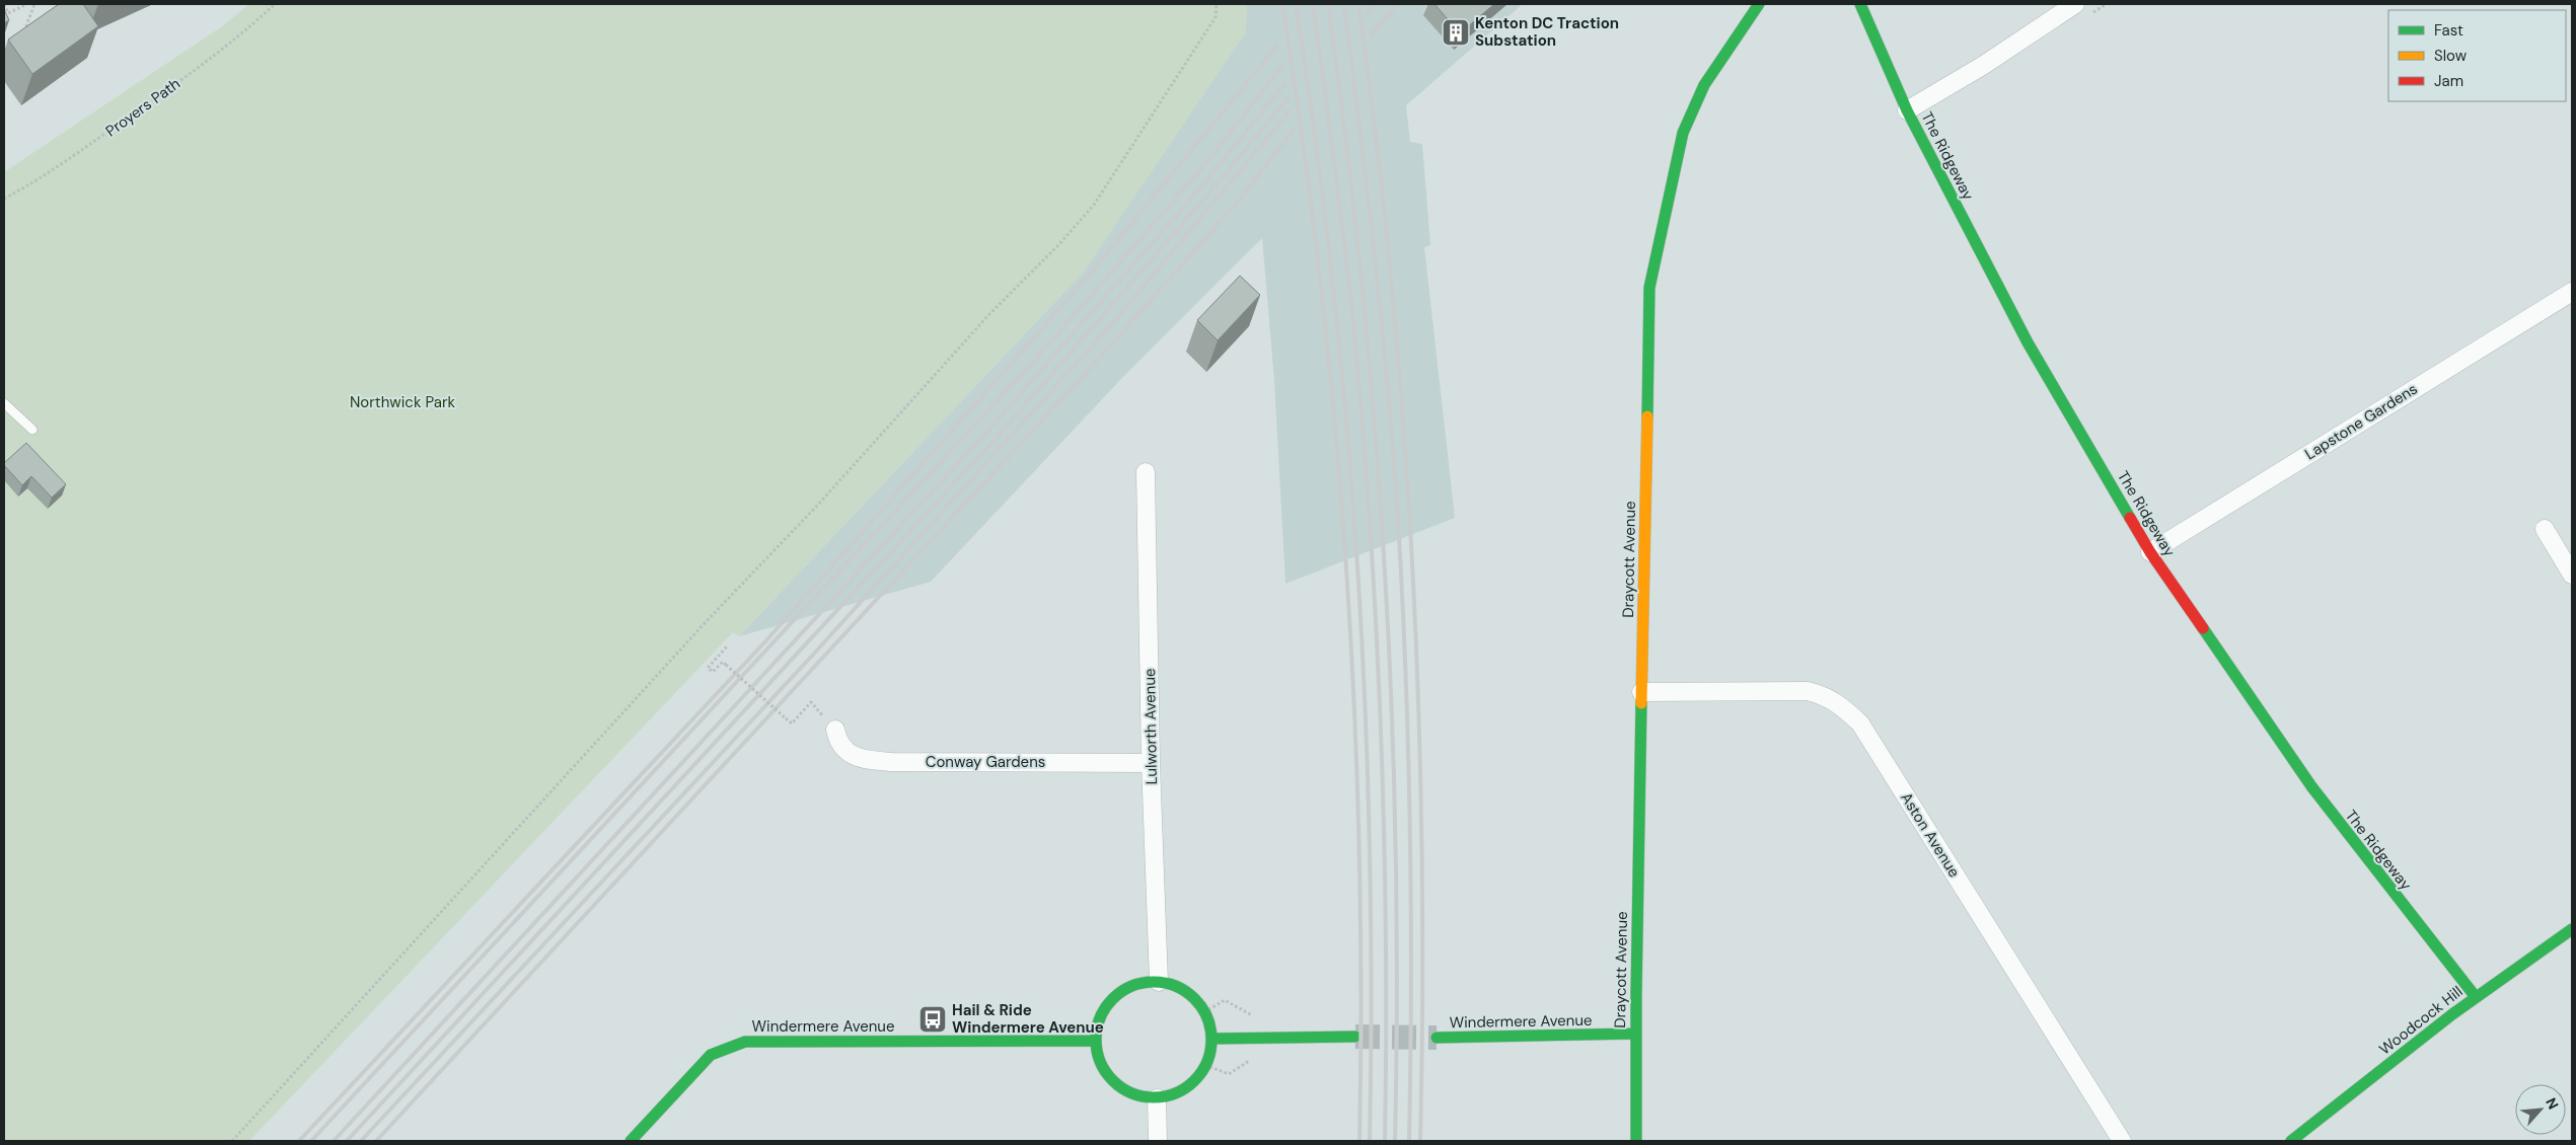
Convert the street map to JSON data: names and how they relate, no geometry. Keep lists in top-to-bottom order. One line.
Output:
{"streets":{"street":["The Ridgeway","Lapstone Gardens","Draycott Avenue","Lulworth Avenue","Conway Gardens","Aston Avenue","Woodcock Hill","Windermere Avenue"],"path":["Proyers Path"]},"crossings":[["The Ridgeway","Lapstone Gardens"],["The Ridgeway","Woodcock Hill"],["Draycott Avenue","Aston Avenue"],["Draycott Avenue","Windermere Avenue"],["Lulworth Avenue","Conway Gardens"],["Lulworth Avenue","Windermere Avenue"]],"parks":["Northwick Park"],"places":{"building":["Kenton DC Traction Substation"],"bus stop":["Hail & Ride Windermere Avenue"]},"legend":["Fast","Slow","Jam"],"north":"top right"}
